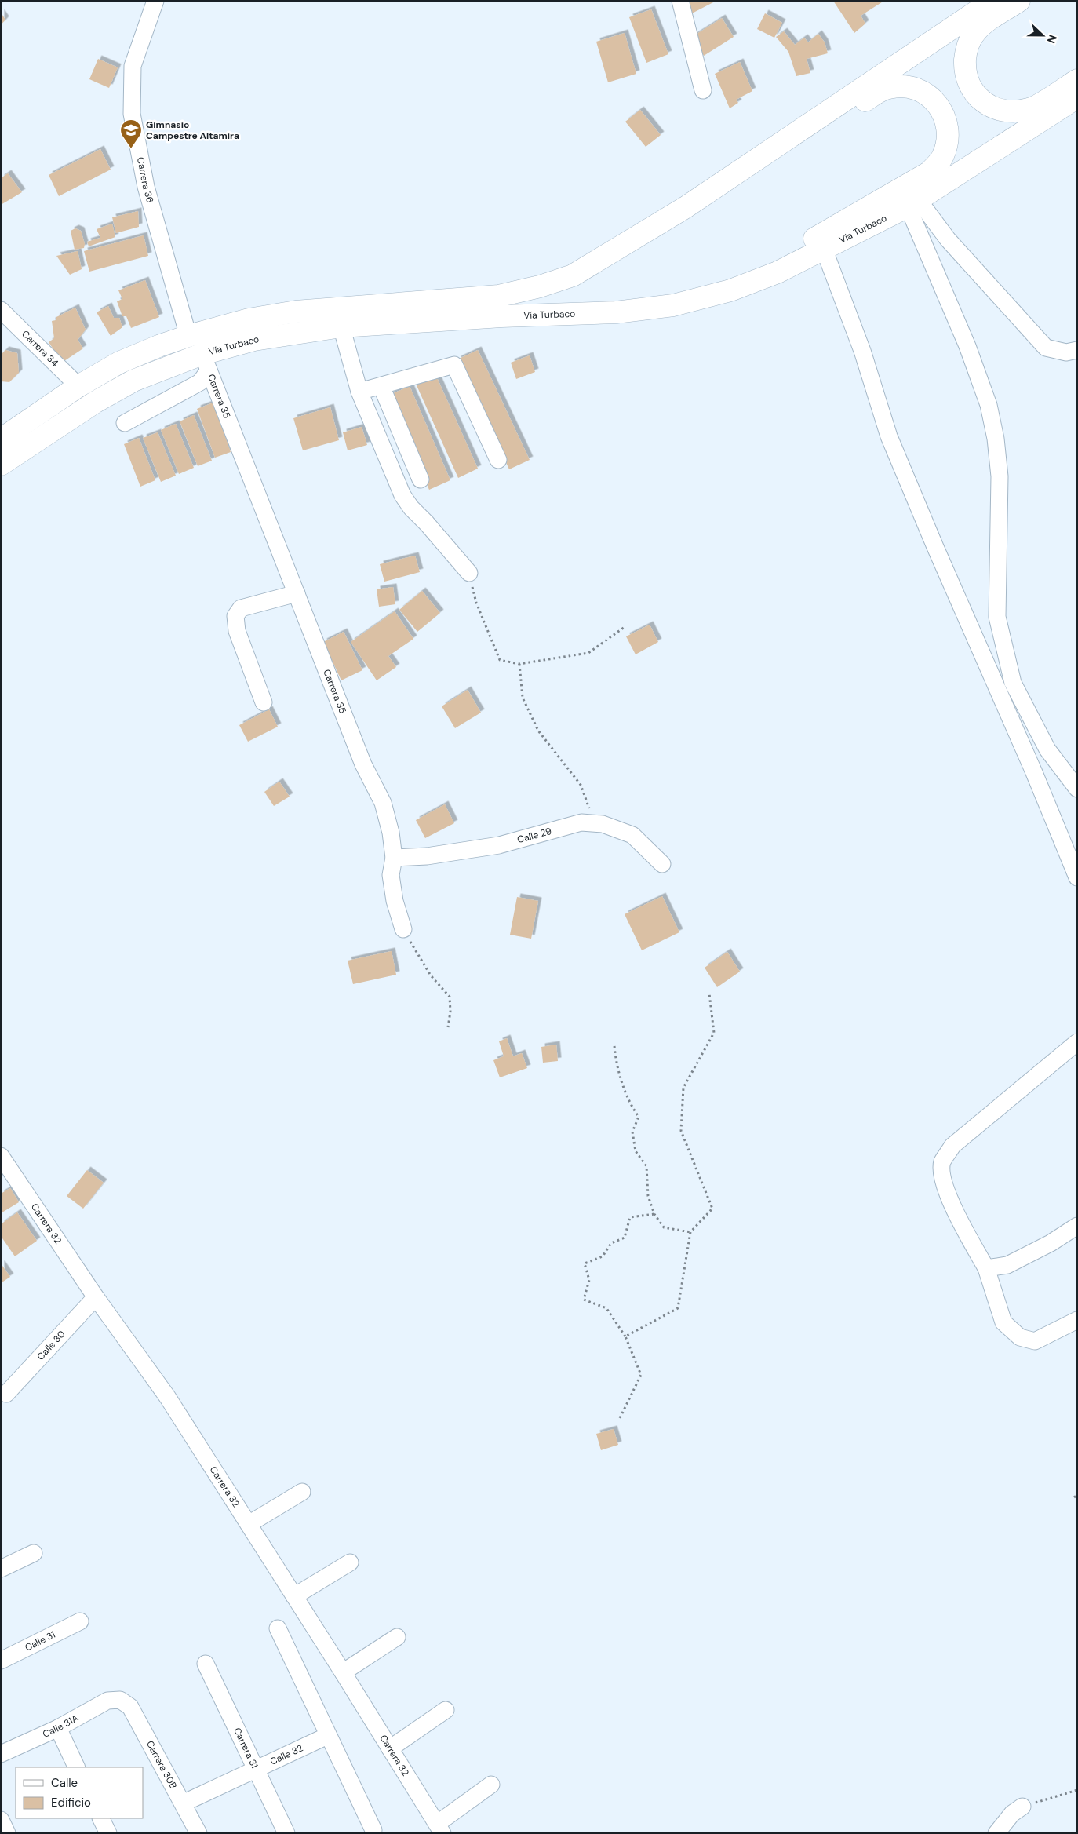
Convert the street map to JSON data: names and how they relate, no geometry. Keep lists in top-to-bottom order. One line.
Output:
{"streets":{"highway":["Vía Turbaco"],"street":["Carrera 36","Carrera 34","Carrera 35","Calle 29","Carrera 32","Calle 30","Calle 31","Calle 31A","Carrera 31","Calle 32","Carrera 30B"]},"crossings":[["Vía Turbaco","Carrera 35"],["Carrera 35","Calle 29"],["Carrera 32","Calle 30"],["Calle 31A","Carrera 30B"],["Carrera 31","Calle 32"],["Calle 32","Carrera 30B"]],"places":{"school or university":["Gimnasio Campestre Altamira"]},"legend":["Calle","Edificio"],"north":"right"}
